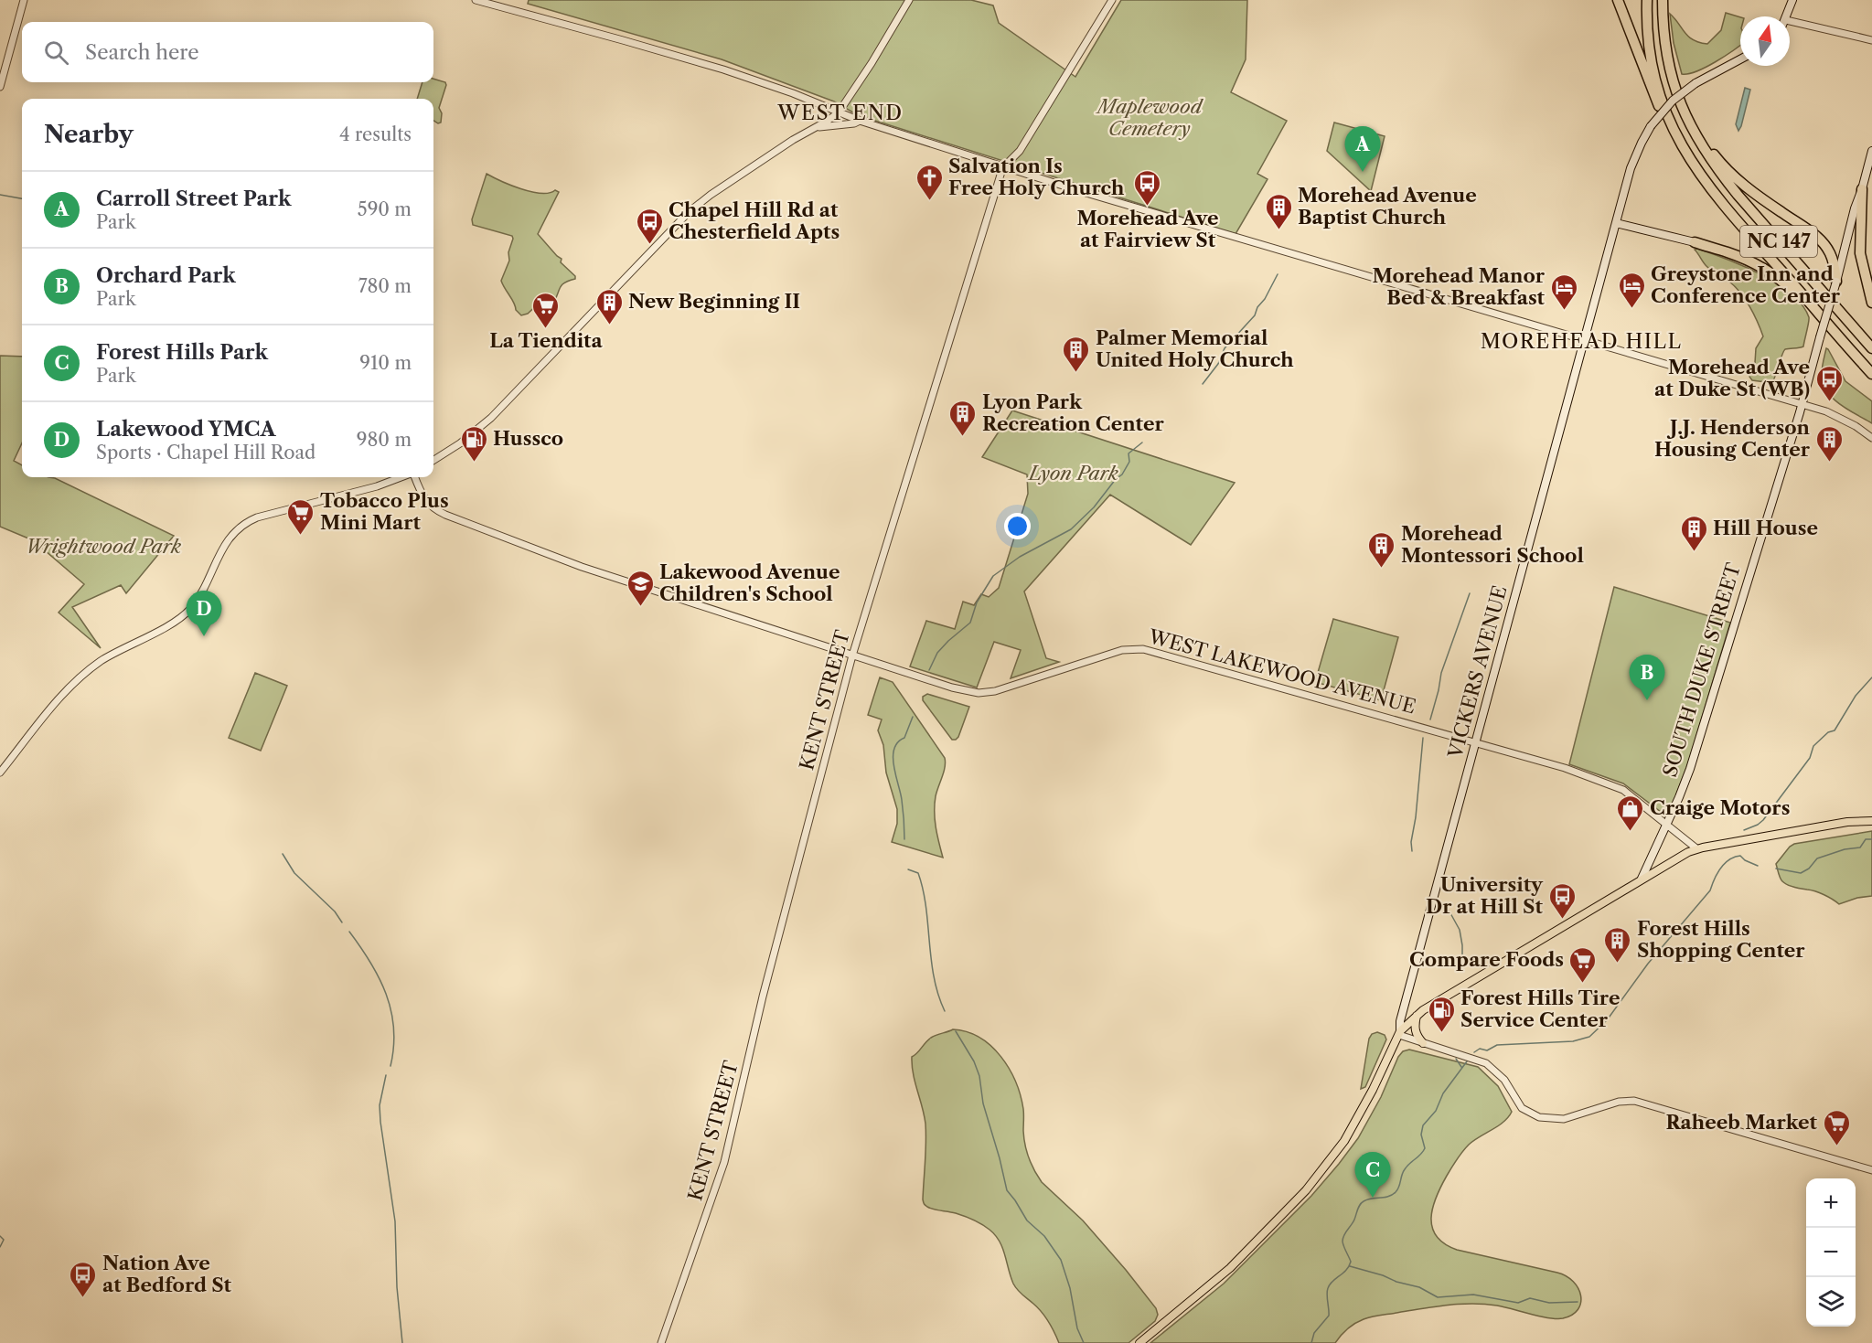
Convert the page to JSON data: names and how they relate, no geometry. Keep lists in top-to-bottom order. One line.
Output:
{"streets":{"highway":["NC 147"],"main road":["SOUTH DUKE STREET","VICKERS AVENUE"],"street":["WEST LAKEWOOD AVENUE","KENT STREET"]},"crossings":[["SOUTH DUKE STREET","WEST LAKEWOOD AVENUE"],["WEST LAKEWOOD AVENUE","VICKERS AVENUE"],["WEST LAKEWOOD AVENUE","KENT STREET"]],"districts":["WEST END","MOREHEAD HILL"],"parks":["Maplewood Cemetery","Lyon Park","Wrightwood Park"],"places":{"church":["Salvation Is Free Holy Church"],"bus stop":["Morehead Ave at Fairview St","Chapel Hill Rd at Chesterfield Apts","Morehead Ave at Duke St (WB)","University Dr at Hill St","Nation Ave at Bedford St"],"building":["Morehead Avenue Baptist Church","New Beginning II","Palmer Memorial United Holy Church","Lyon Park Recreation Center","J.J. Henderson Housing Center","Hill House","Morehead Montessori School","Forest Hills Shopping Center"],"hotel":["Greystone Inn and Conference Center","Morehead Manor Bed & Breakfast"],"supermarket":["La Tiendita","Tobacco Plus Mini Mart","Compare Foods","Raheeb Market"],"fuel station":["Hussco","Forest Hills Tire Service Center"],"school or university":["Lakewood Avenue Children's School"],"shop":["Craige Motors"]},"north":"top","page":{"search":"Search here","heading":["Nearby","4 results"],"pins":["A","D","B","C"],"list":[{"mark":"A","name":"Carroll Street Park","note":"Park","value":"590 m"},{"mark":"B","name":"Orchard Park","note":"Park","value":"780 m"},{"mark":"C","name":"Forest Hills Park","note":"Park","value":"910 m"},{"mark":"D","name":"Lakewood YMCA","note":"Sports · Chapel Hill Road","value":"980 m"}],"map_buttons":["+","−"]}}
